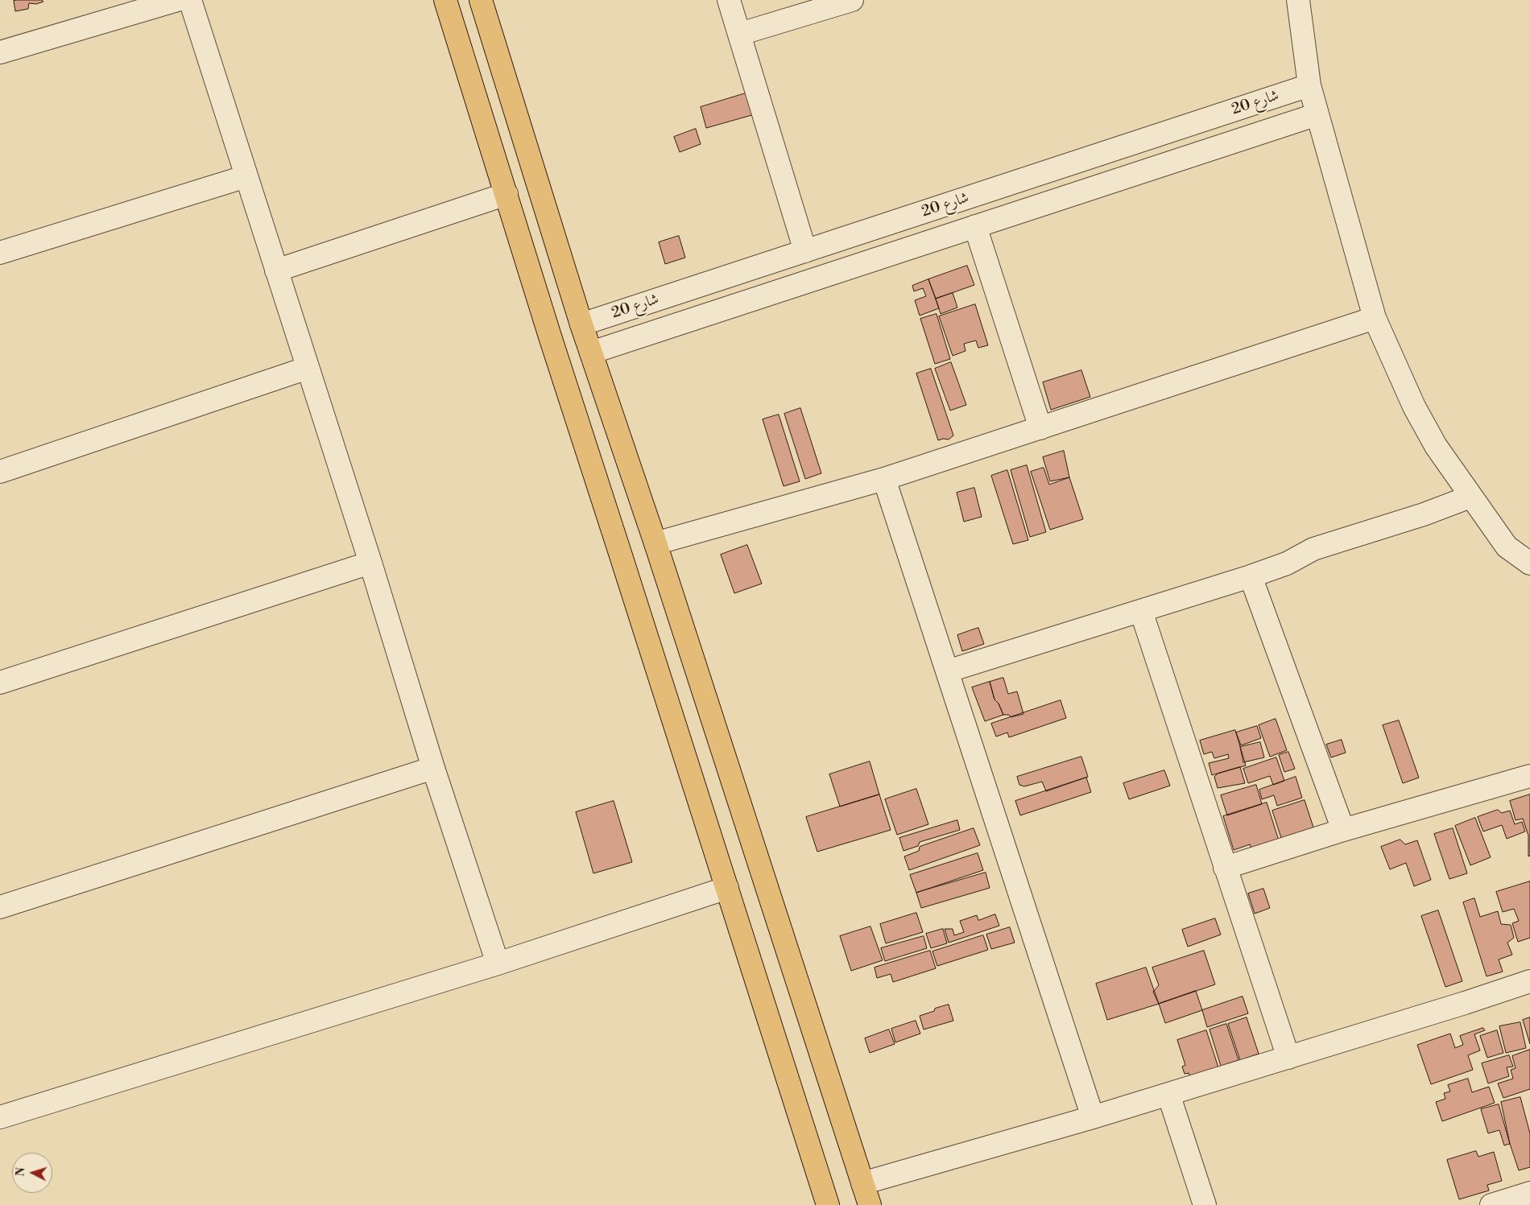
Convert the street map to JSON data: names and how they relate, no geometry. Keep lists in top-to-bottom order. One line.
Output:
{"streets":{"street":["شارع 20"]},"north":"left"}
